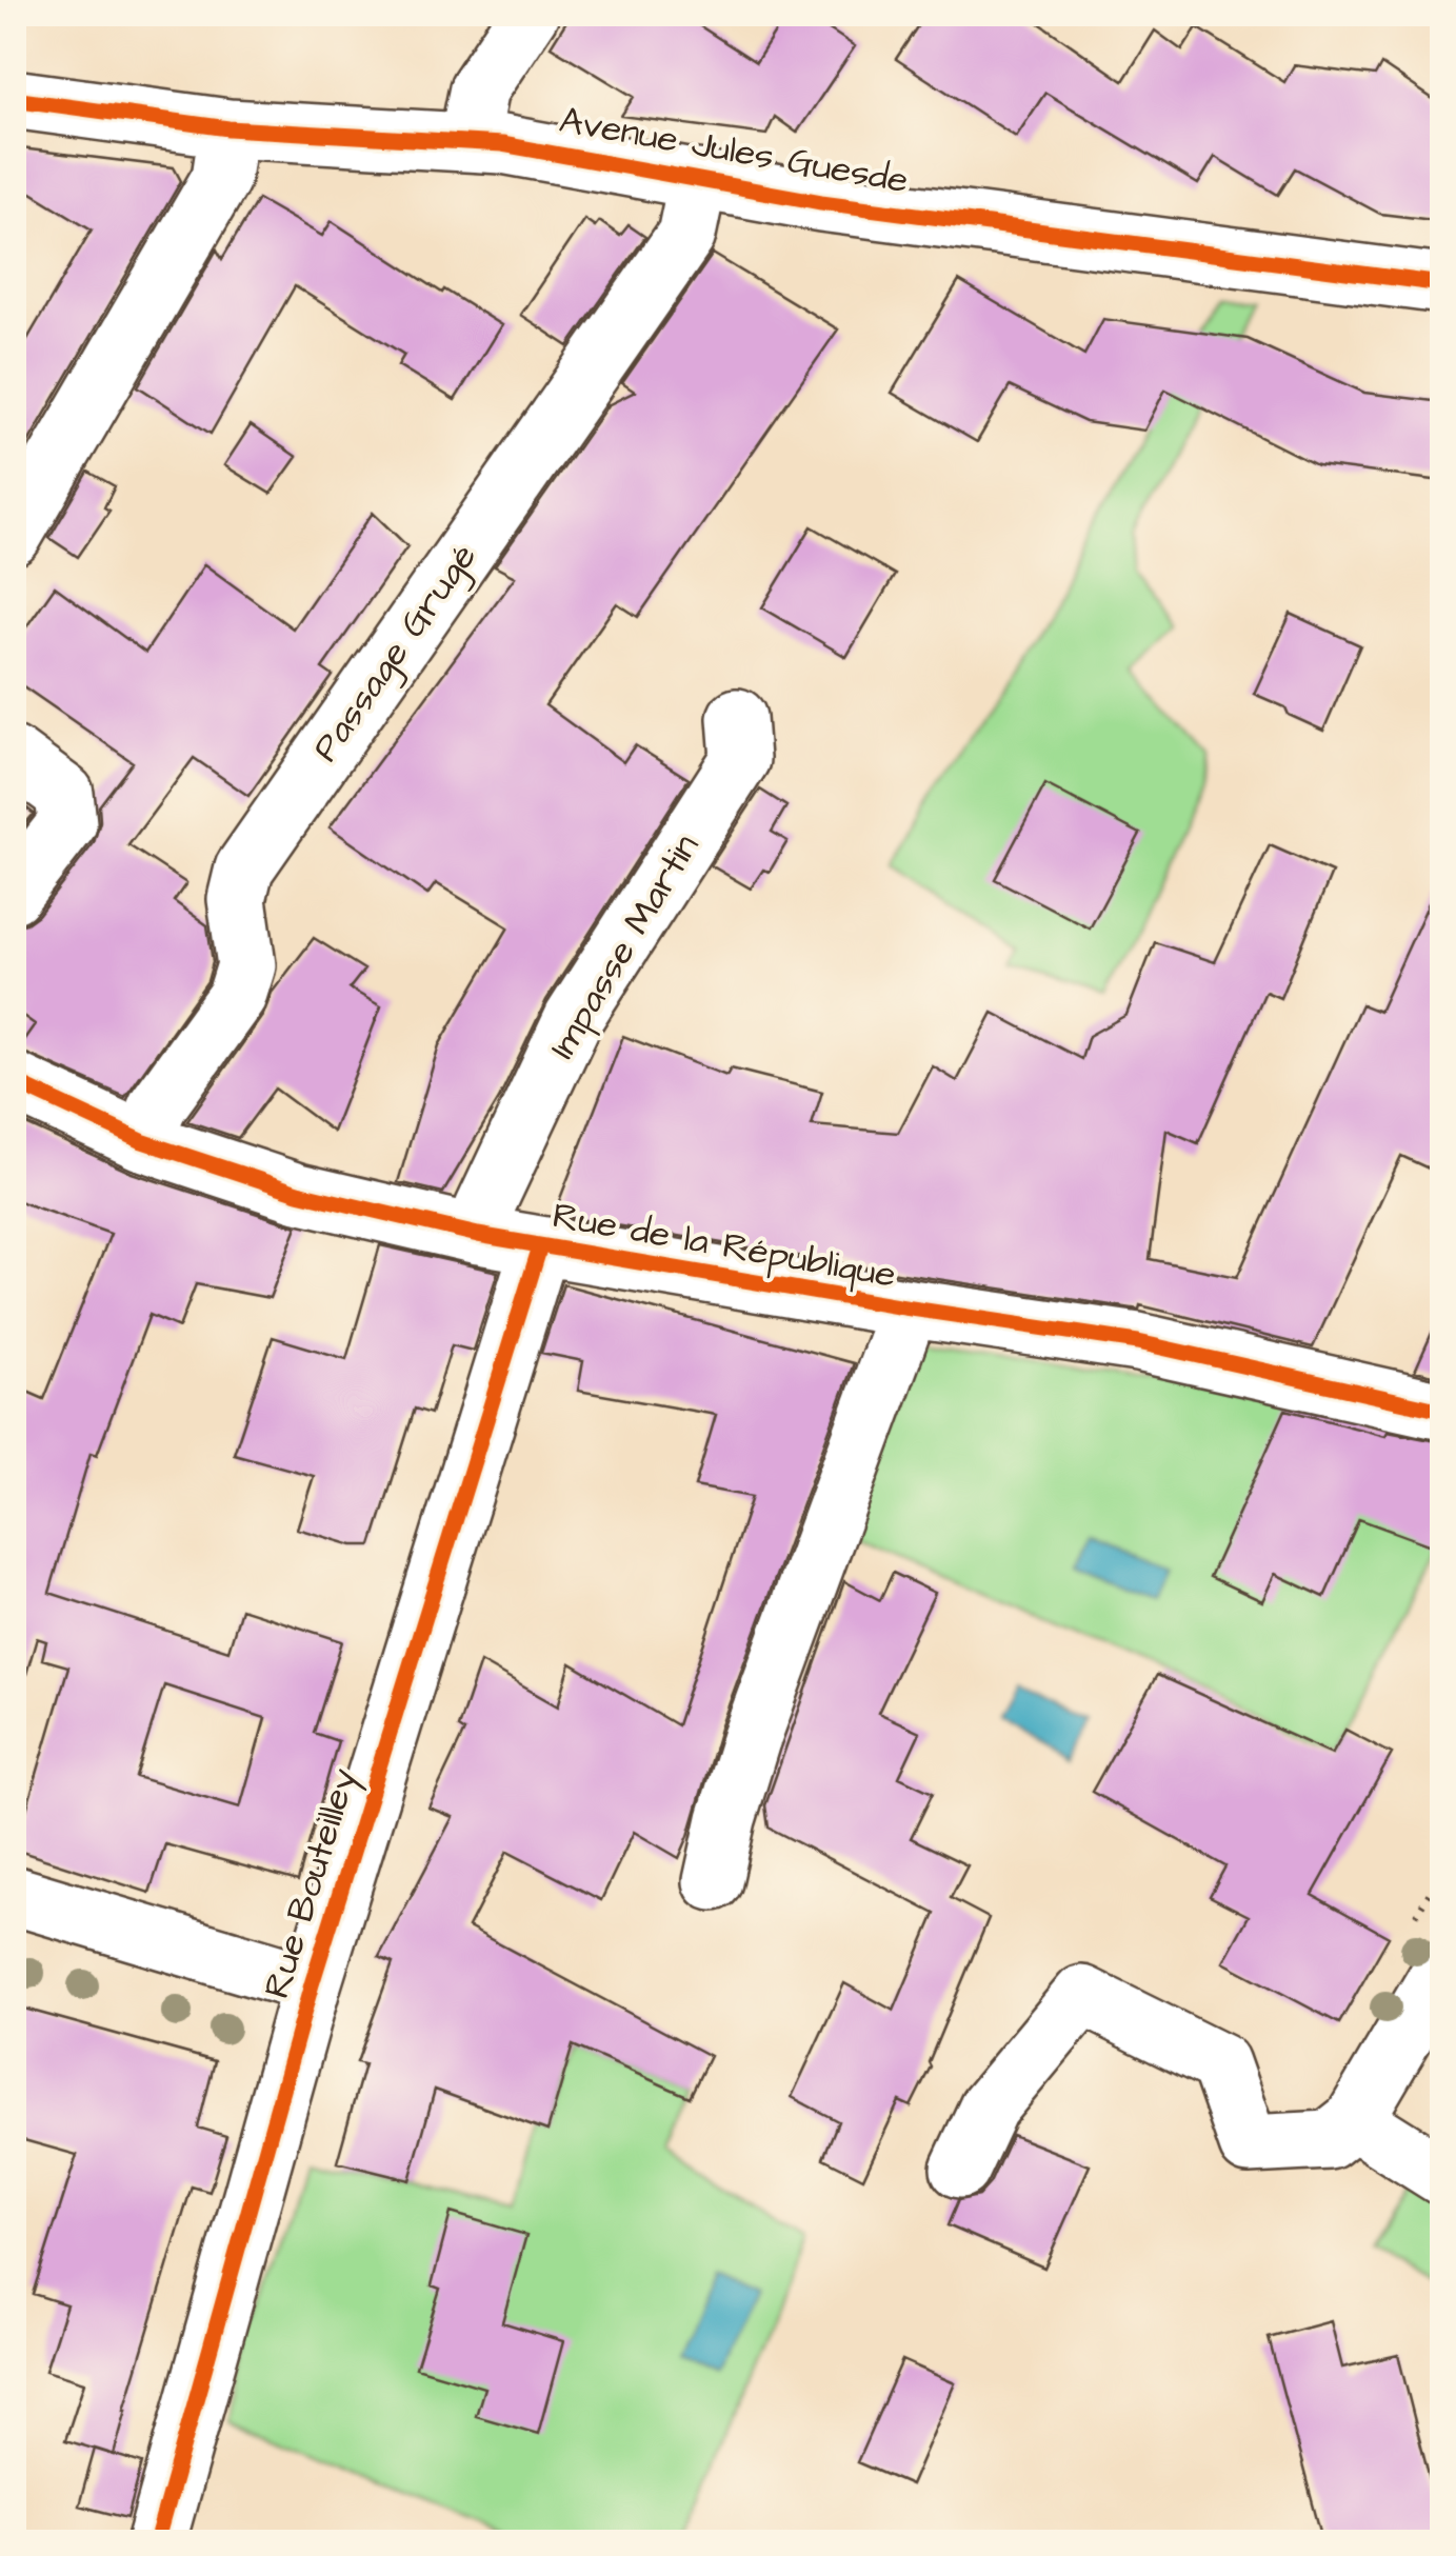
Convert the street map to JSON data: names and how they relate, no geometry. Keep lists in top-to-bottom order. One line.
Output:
{"streets":{"street":["Avenue Jules Guesde","Passage Grugé","Impasse Martin","Rue de la République","Rue Bouteilley"]},"crossings":[["Avenue Jules Guesde","Passage Grugé"],["Passage Grugé","Rue de la République"],["Impasse Martin","Rue de la République"],["Rue de la République","Rue Bouteilley"]]}
